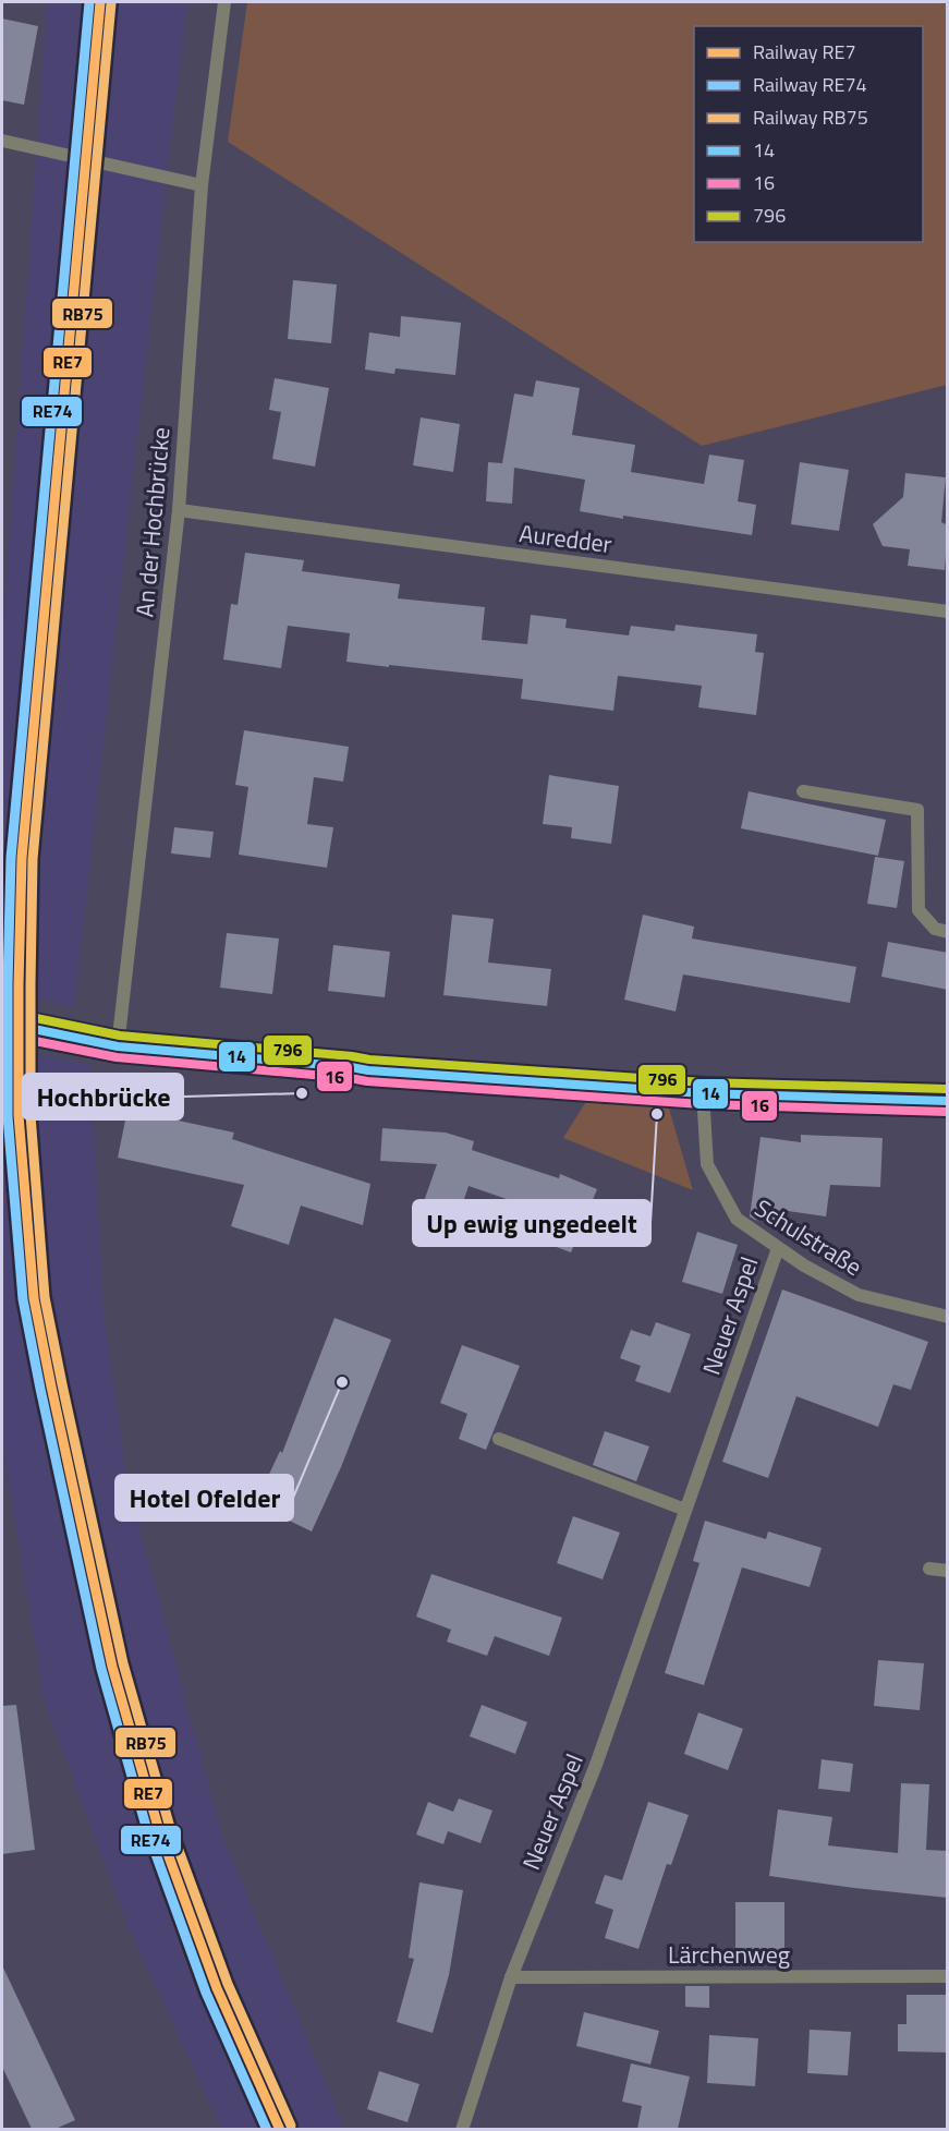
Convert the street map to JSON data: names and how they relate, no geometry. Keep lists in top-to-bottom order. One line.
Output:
{"streets":{"street":["An der Hochbrücke","Auredder","Schulstraße","Neuer Aspel","Lärchenweg"]},"crossings":[["An der Hochbrücke","Auredder"],["Schulstraße","Neuer Aspel"],["Neuer Aspel","Lärchenweg"]],"places":["Hochbrücke","Up ewig ungedeelt","Hotel Ofelder"],"lines":["rail line RE7","rail line RE74","rail line RB75","transit line 796","transit line 14","transit line 16"],"legend":["Railway RE7","Railway RE74","Railway RB75","14","16","796"]}
